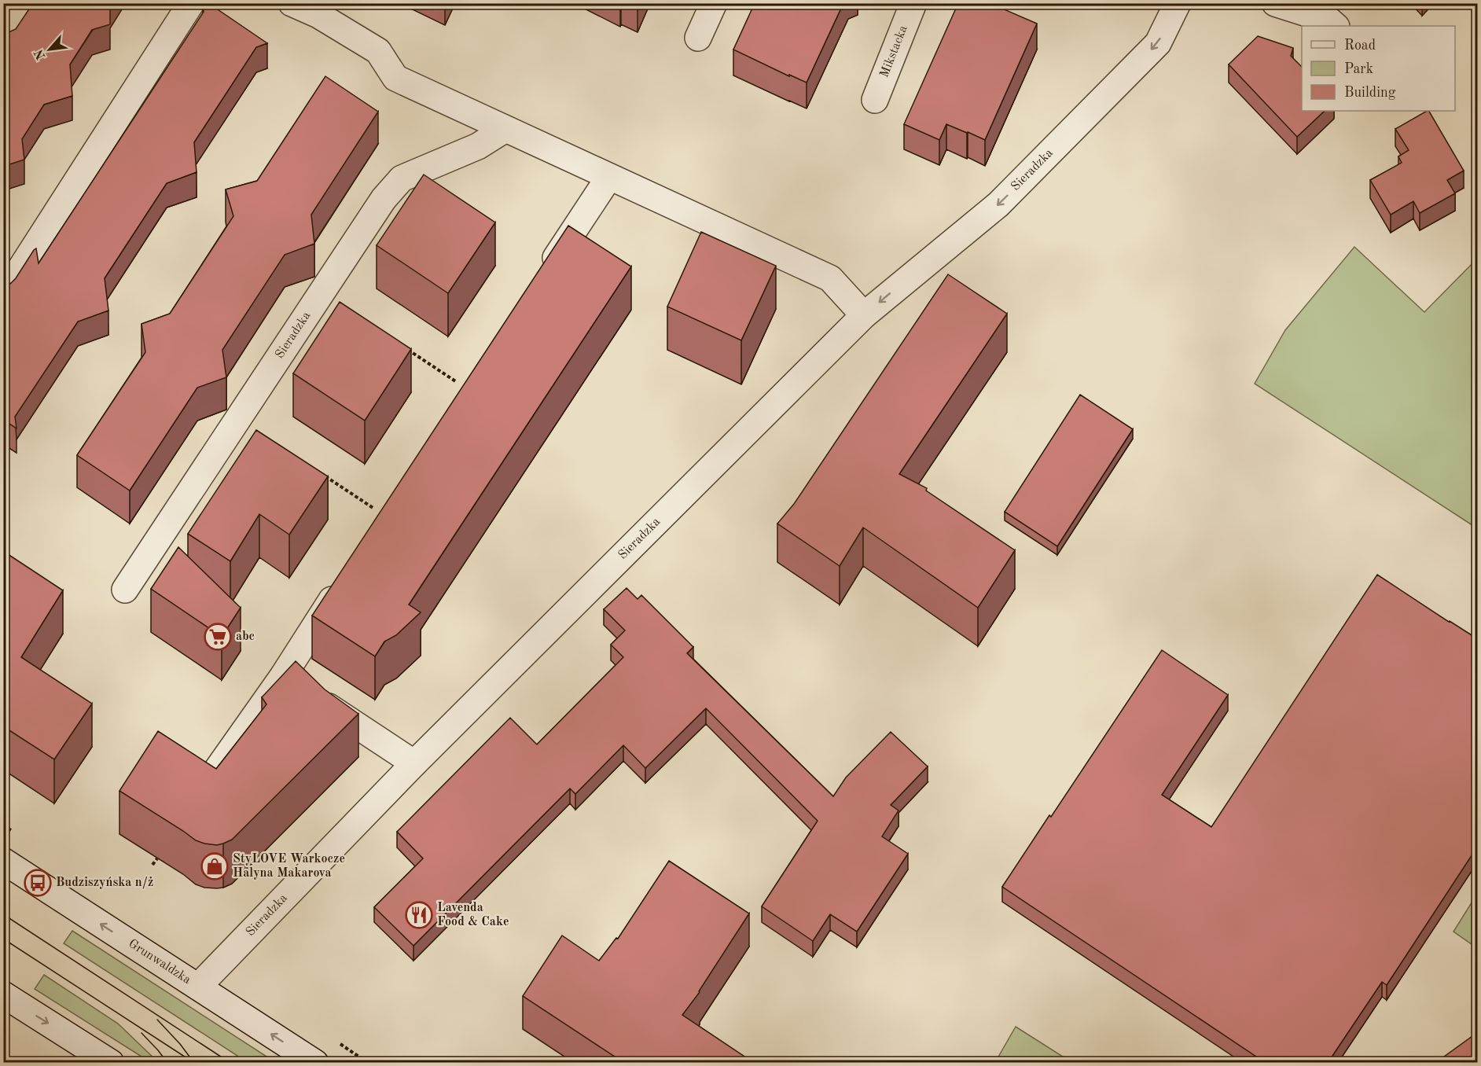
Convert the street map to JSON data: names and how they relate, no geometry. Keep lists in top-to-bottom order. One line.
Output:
{"streets":{"street":["Mikstacka","Sieradzka","Grunwaldzka"]},"crossings":[["Sieradzka","Grunwaldzka"]],"places":{"supermarket":["abc"],"shop":["StyLOVE Warkocze Halyna Makarova"],"bus stop":["Budziszyńska n/ż"],"restaurant":["Lavenda Food & Cake"]},"legend":["Road","Park","Building"],"north":"bottom left"}
